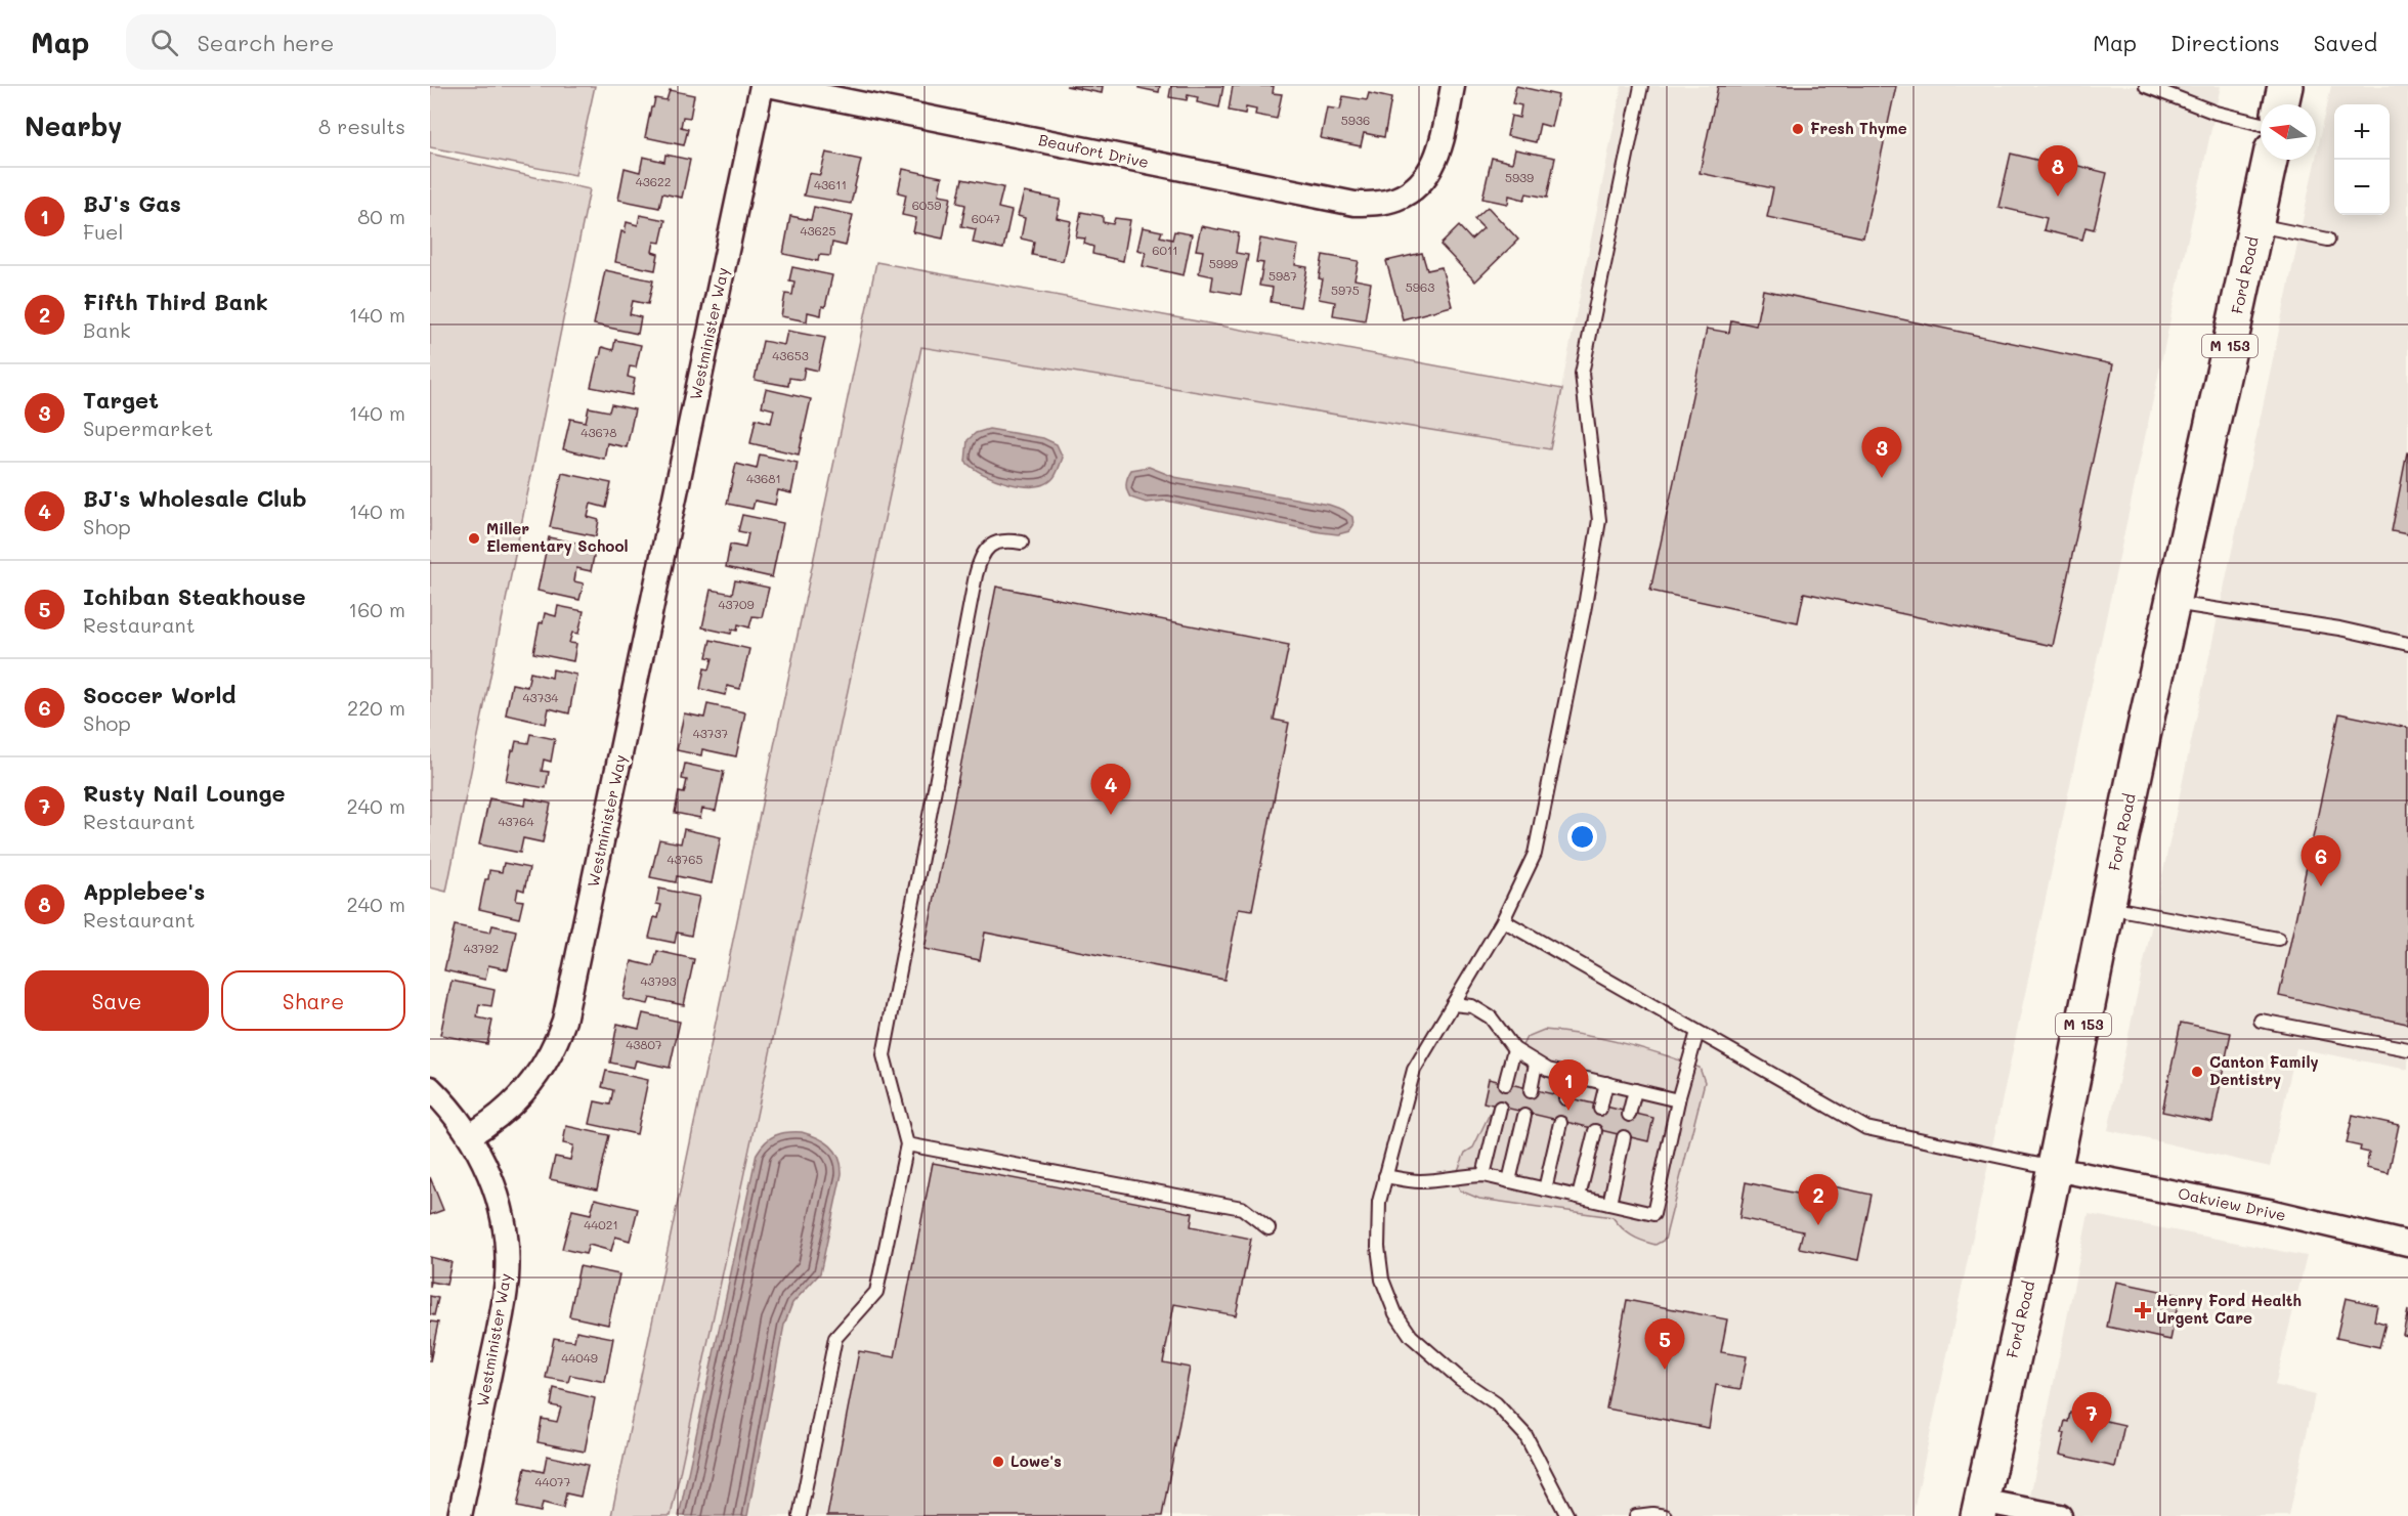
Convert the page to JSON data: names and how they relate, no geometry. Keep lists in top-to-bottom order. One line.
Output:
{"streets":{"main road":["Ford Road","M 153"],"street":["Beaufort Drive","Westminister Way","Oakview Drive"]},"crossings":[["Ford Road","Oakview Drive"]],"places":{"other":["Fresh Thyme","Miller Elementary School","Canton Family Dentistry","Lowe's"],"health":["Henry Ford Health Urgent Care"]},"house_numbers":["5936","5939","43622","43611","6059","6047","43625","6011","5999","5987","5963","5975","43653","43678","43681","43709","43734","43737","43764","43765","43792","43793","43807","44021","44049","44077"],"north":"left","page":{"header":"Map","search":"Search here","nav":["Map","Directions","Saved"],"heading":["Nearby","8 results"],"map_buttons":["+","−"],"pins":["8","3","4","6","1","2","5","7"],"list":[{"mark":"1","name":"BJ's Gas","note":"Fuel","value":"80 m"},{"mark":"2","name":"Fifth Third Bank","note":"Bank","value":"140 m"},{"mark":"3","name":"Target","note":"Supermarket","value":"140 m"},{"mark":"4","name":"BJ's Wholesale Club","note":"Shop","value":"140 m"},{"mark":"5","name":"Ichiban Steakhouse","note":"Restaurant","value":"160 m"},{"mark":"6","name":"Soccer World","note":"Shop","value":"220 m"},{"mark":"7","name":"Rusty Nail Lounge","note":"Restaurant","value":"240 m"},{"mark":"8","name":"Applebee's","note":"Restaurant","value":"240 m"}],"buttons":["Save","Share"]}}
